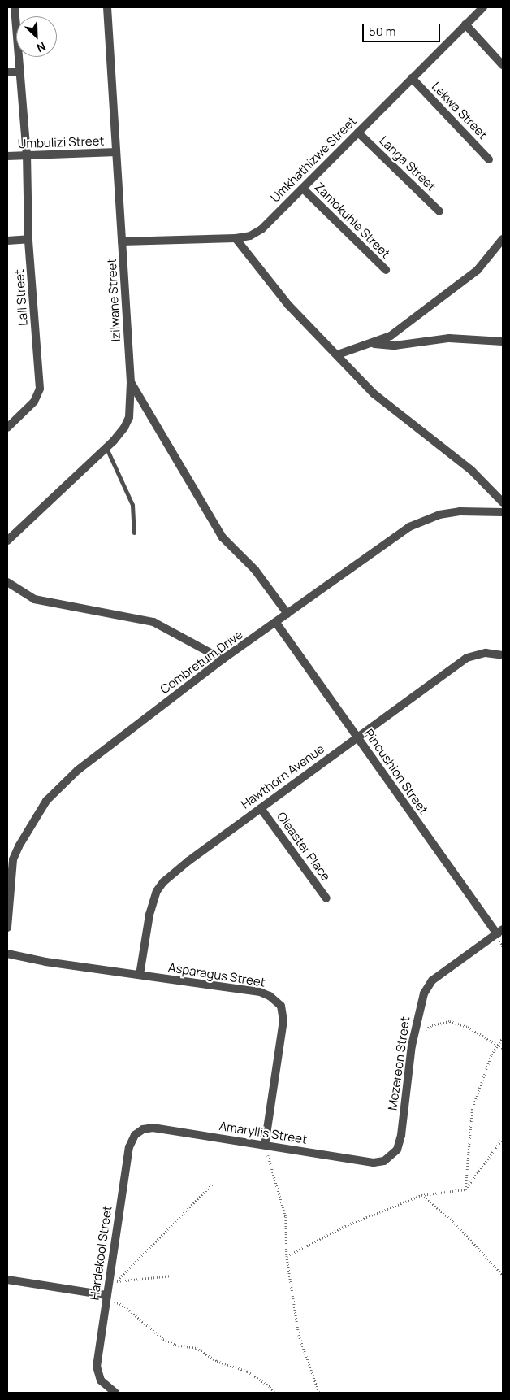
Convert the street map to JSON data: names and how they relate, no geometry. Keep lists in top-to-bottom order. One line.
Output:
{"streets":{"street":["Lekwa Street","Umbulizi Street","Umkhathizwe Street","Langa Street","Zamokuhle Street","Lali Street","Izilwane Street","Combretum Drive","Pincushion Street","Hawthorn Avenue","Oleaster Place","Asparagus Street","Mezereon Street","Amaryllis Street","Hardekool Street"]},"crossings":[["Lekwa Street","Umkhathizwe Street"],["Umbulizi Street","Lali Street"],["Umbulizi Street","Izilwane Street"],["Umkhathizwe Street","Langa Street"],["Umkhathizwe Street","Zamokuhle Street"],["Umkhathizwe Street","Izilwane Street"],["Combretum Drive","Pincushion Street"],["Pincushion Street","Hawthorn Avenue"],["Pincushion Street","Mezereon Street"],["Hawthorn Avenue","Oleaster Place"],["Hawthorn Avenue","Asparagus Street"],["Asparagus Street","Amaryllis Street"],["Mezereon Street","Amaryllis Street"],["Amaryllis Street","Hardekool Street"]],"scale_bar":"50 m","north":"bottom right"}
